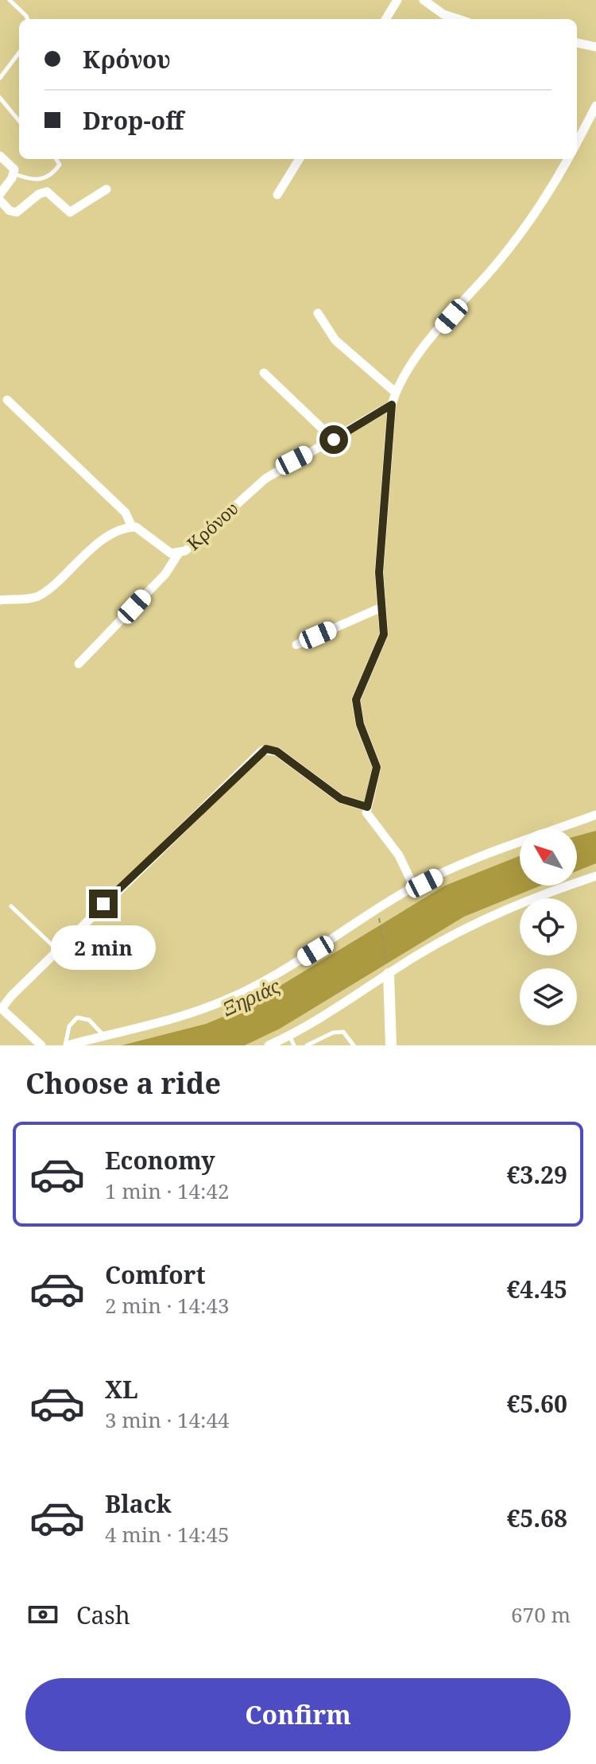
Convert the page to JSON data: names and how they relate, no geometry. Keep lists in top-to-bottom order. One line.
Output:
{"streets":{"street":["Κρόνου"]},"water":["Ξηριάς"],"north":"top left","page":{"banner":["Κρόνου","Drop-off"],"bubble":"2 min","heading":"Choose a ride","list":[{"name":"Economy","note":"1 min · 14:42","value":"€3.29"},{"name":"Comfort","note":"2 min · 14:43","value":"€4.45"},{"name":"XL","note":"3 min · 14:44","value":"€5.60"},{"name":"Black","note":"4 min · 14:45","value":"€5.68"}],"pay":["Cash","670 m"],"buttons":"Confirm"}}
